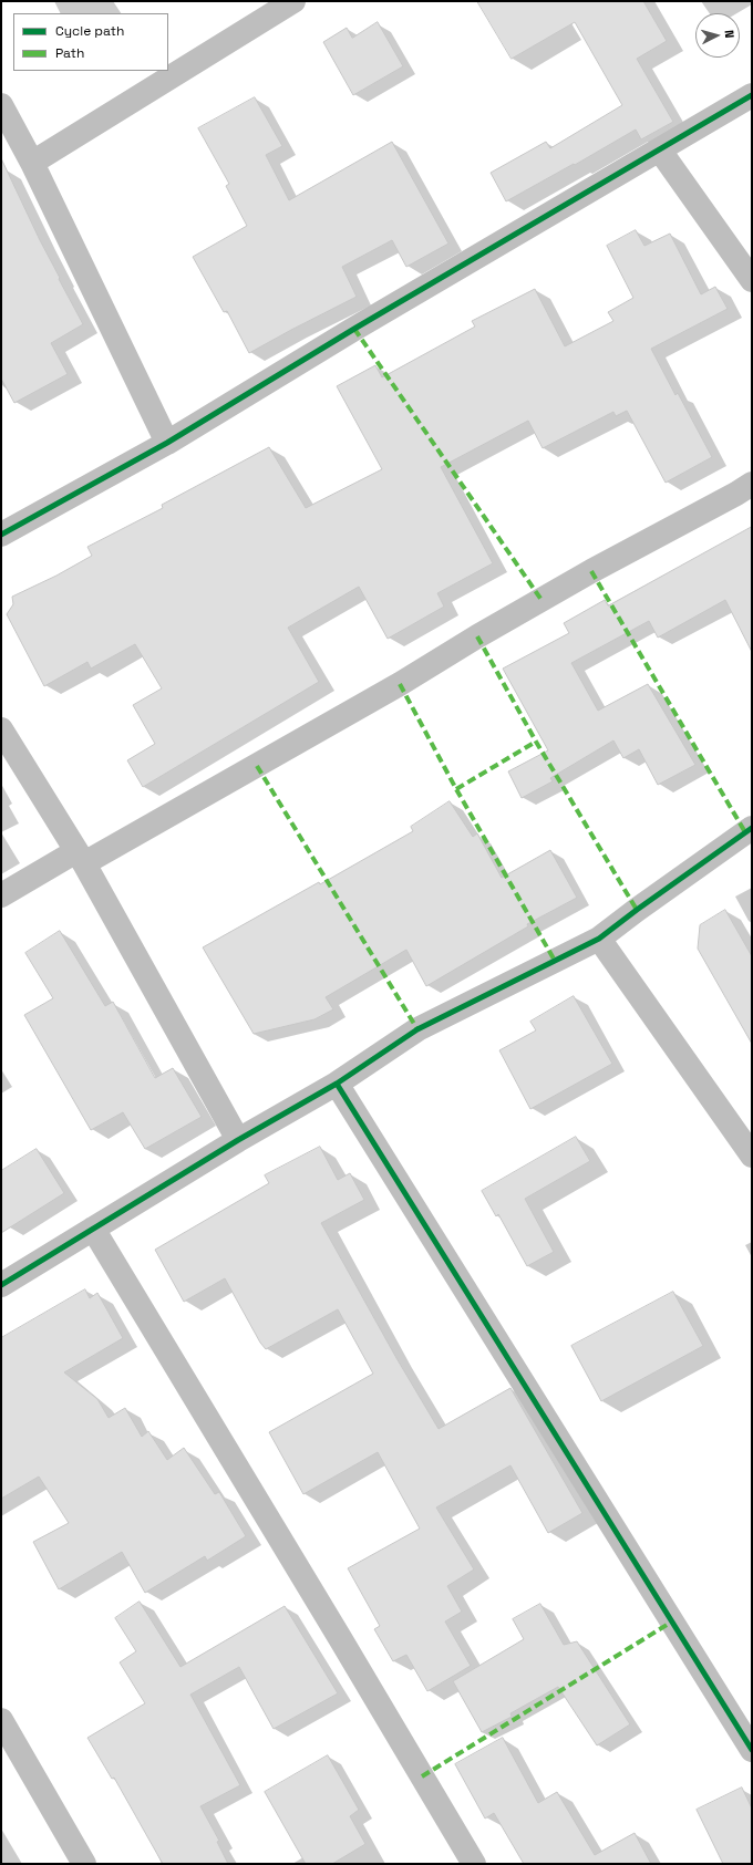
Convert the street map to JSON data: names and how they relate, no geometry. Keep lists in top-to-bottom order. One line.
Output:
{"legend":["Cycle path","Path"],"north":"right"}
